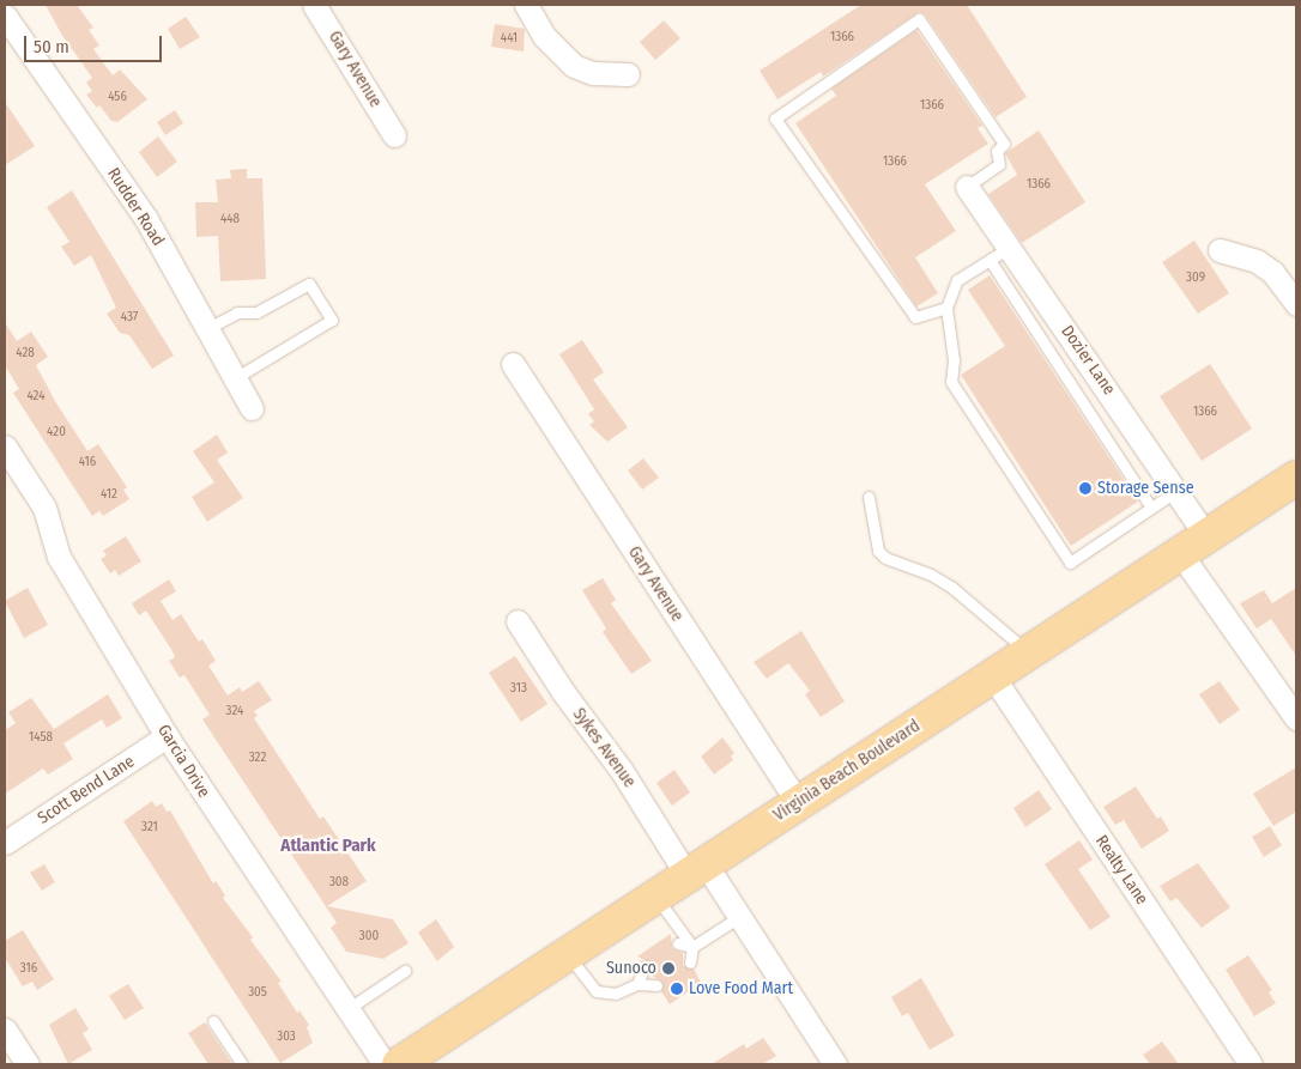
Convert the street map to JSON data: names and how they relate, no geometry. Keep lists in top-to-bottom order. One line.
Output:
{"streets":{"main road":["Virginia Beach Boulevard"],"street":["Gary Avenue","Rudder Road","Dozier Lane","Sykes Avenue","Garcia Drive","Scott Bend Lane","Realty Lane"]},"crossings":[["Gary Avenue","Virginia Beach Boulevard"],["Dozier Lane","Virginia Beach Boulevard"],["Sykes Avenue","Virginia Beach Boulevard"],["Garcia Drive","Scott Bend Lane"],["Virginia Beach Boulevard","Realty Lane"]],"districts":["Atlantic Park"],"places":["Storage Sense","Sunoco","Love Food Mart"],"house_numbers":["1366","441","456","1366","1366","1366","448","309","437","428","424","1366","420","416","412","313","324","1458","322","321","308","300","316","305","303"],"scale_bar":"50 m"}
